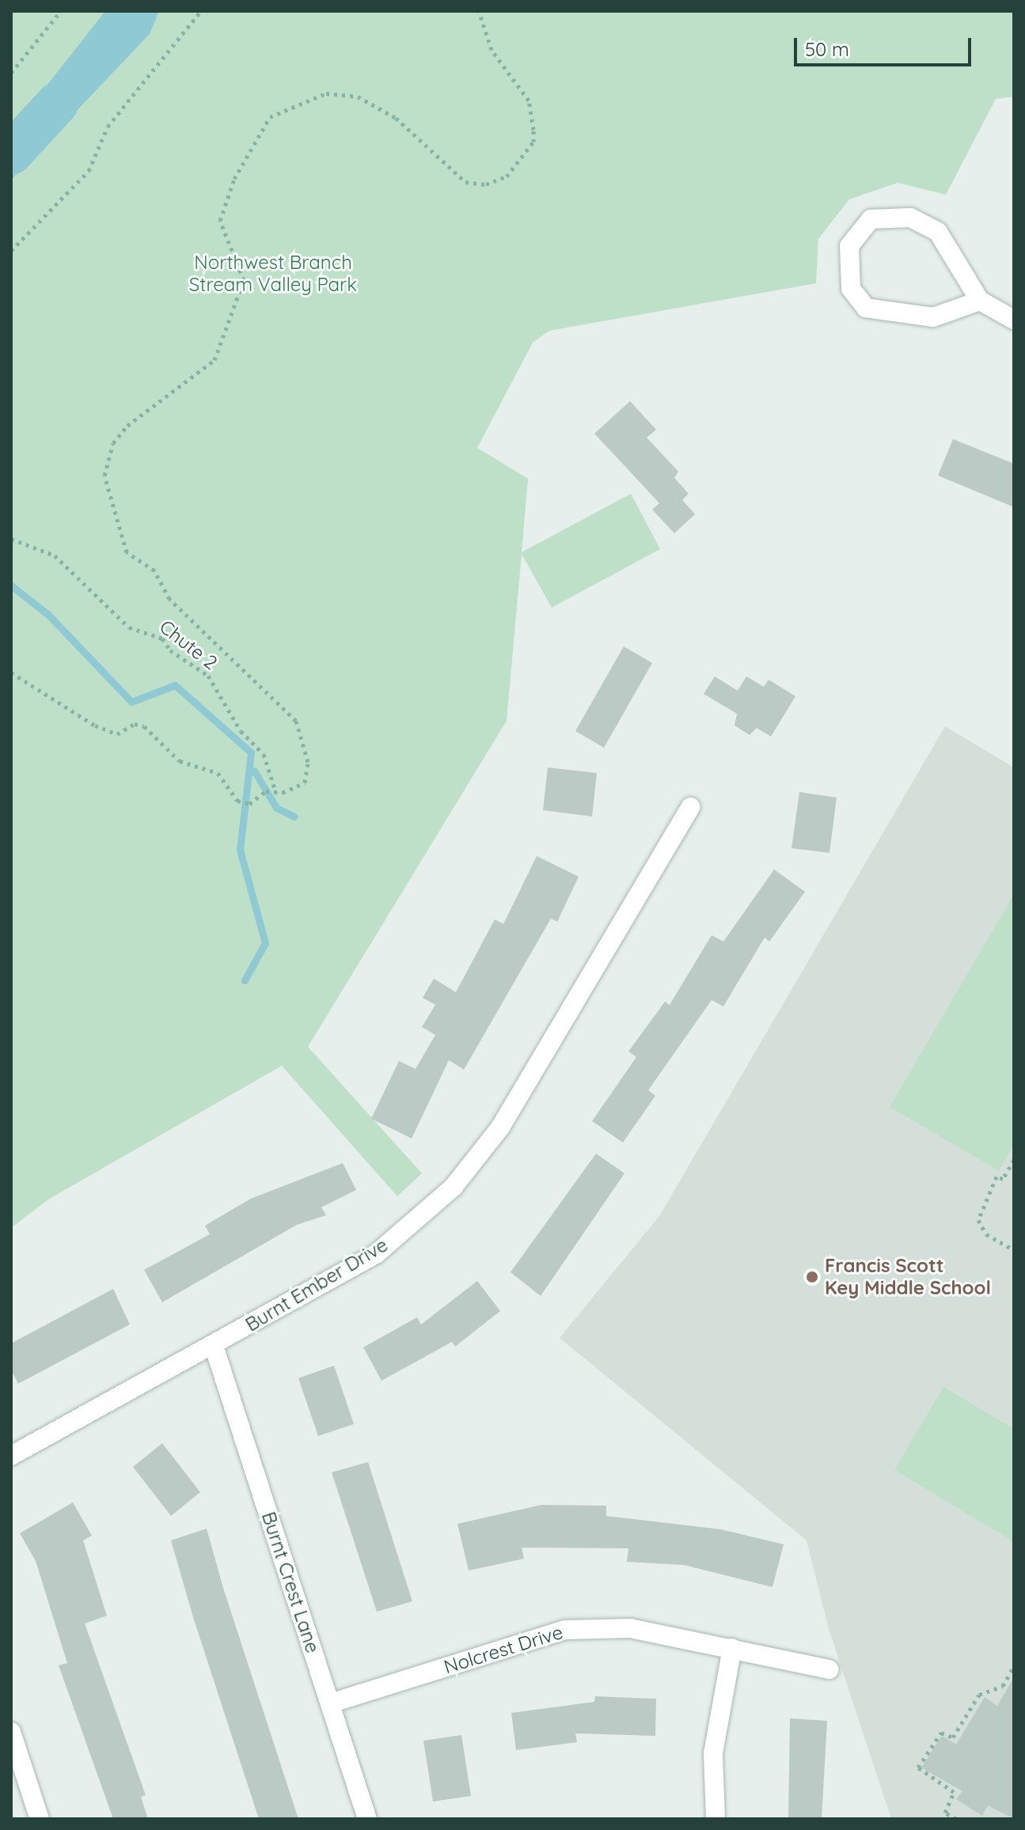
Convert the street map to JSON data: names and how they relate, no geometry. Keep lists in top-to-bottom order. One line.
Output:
{"streets":{"street":["Burnt Ember Drive","Burnt Crest Lane","Nolcrest Drive"],"path":["Chute 2"]},"crossings":[["Burnt Ember Drive","Burnt Crest Lane"],["Burnt Crest Lane","Nolcrest Drive"]],"parks":["Northwest Branch Stream Valley Park"],"places":["Francis Scott Key Middle School"],"scale_bar":"50 m"}
